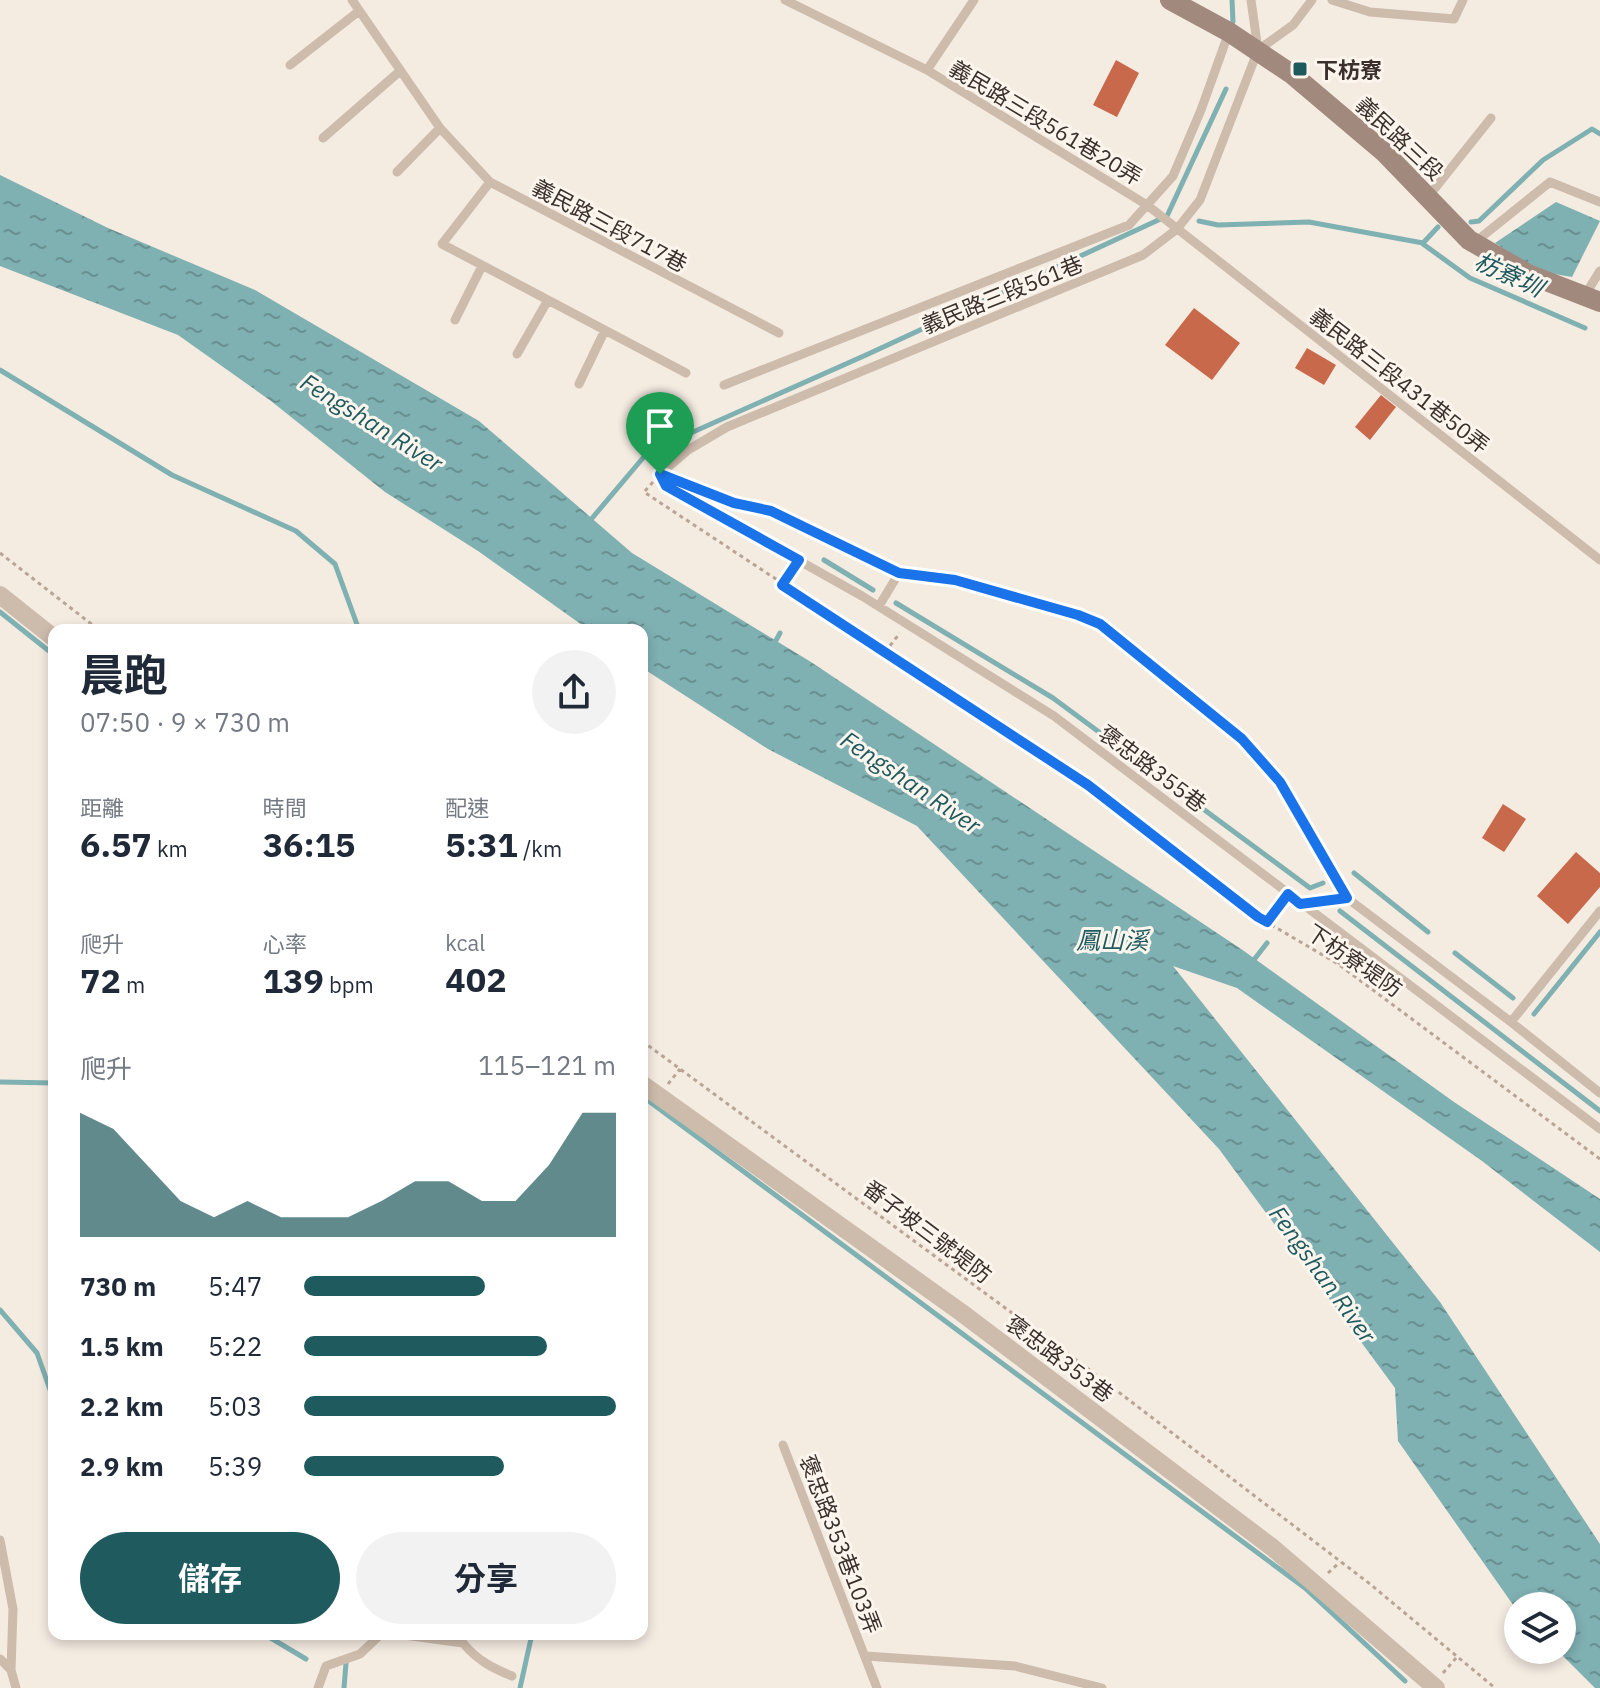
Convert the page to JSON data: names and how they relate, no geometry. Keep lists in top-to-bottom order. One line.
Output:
{"streets":{"main road":["義民路三段"],"street":["褒忠路353巷"],"lane":["義民路三段561巷20弄","義民路三段717巷","義民路三段561巷","義民路三段431巷50弄","褒忠路355巷","褒忠路353巷103弄"],"path":["下枋寮堤防","番子坡三號堤防"]},"crossings":[["義民路三段561巷20弄","義民路三段561巷"],["義民路三段561巷20弄","義民路三段431巷50弄"],["義民路三段","義民路三段561巷"],["義民路三段561巷","義民路三段431巷50弄"],["義民路三段561巷","褒忠路355巷"]],"water":["枋寮圳","Fengshan River","鳳山溪"],"places":{"transit":["下枋寮"]},"page":{"heading":["晨跑","07:50 · 9 × 730 m"],"stats":[["距離","6.57 km"],["時間","36:15"],["配速","5:31 /km"],["爬升","72 m"],["心率","139 bpm"],["kcal","402"]],"chart":["爬升","115–121 m"],"list":[{"name":"730 m","note":"5:47"},{"name":"1.5 km","note":"5:22"},{"name":"2.2 km","note":"5:03"},{"name":"2.9 km","note":"5:39"}],"buttons":["儲存","分享"]}}
